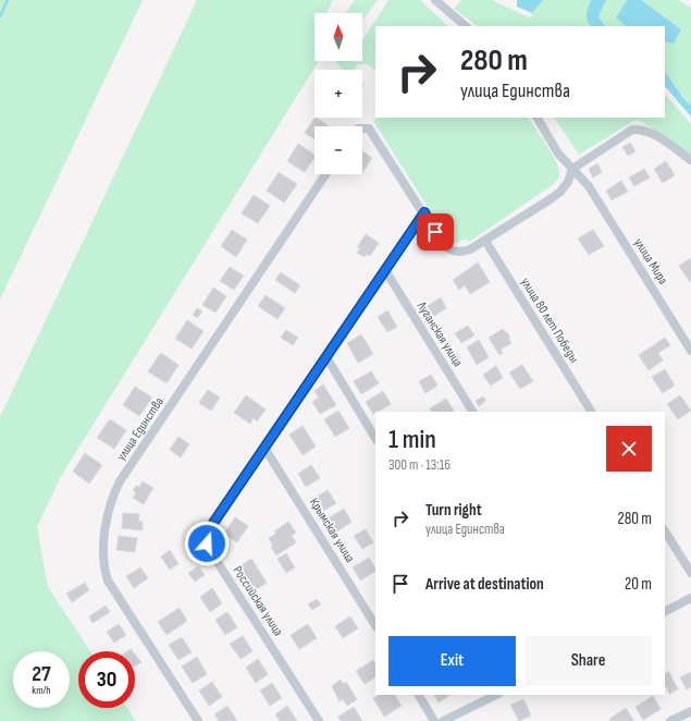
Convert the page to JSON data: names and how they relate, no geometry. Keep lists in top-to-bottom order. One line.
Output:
{"streets":{"street":["улица Мира","улица 80 лет Победы","Луганская улица","улица Единства","Крымская улица","Российская улица"]},"crossings":[["Луганская улица","Российская улица"],["Крымская улица","Российская улица"]],"north":"top","page":{"map_buttons":["+","−"],"turn":["280 m","улица Единства"],"heading":["1 min","300 m · 13:16"],"list":[{"name":"Turn right","note":"улица Единства","value":"280 m"},{"name":"Arrive at destination","value":"20 m"}],"buttons":["Exit","Share"],"speed":"27 km/h","limit":"30"}}
